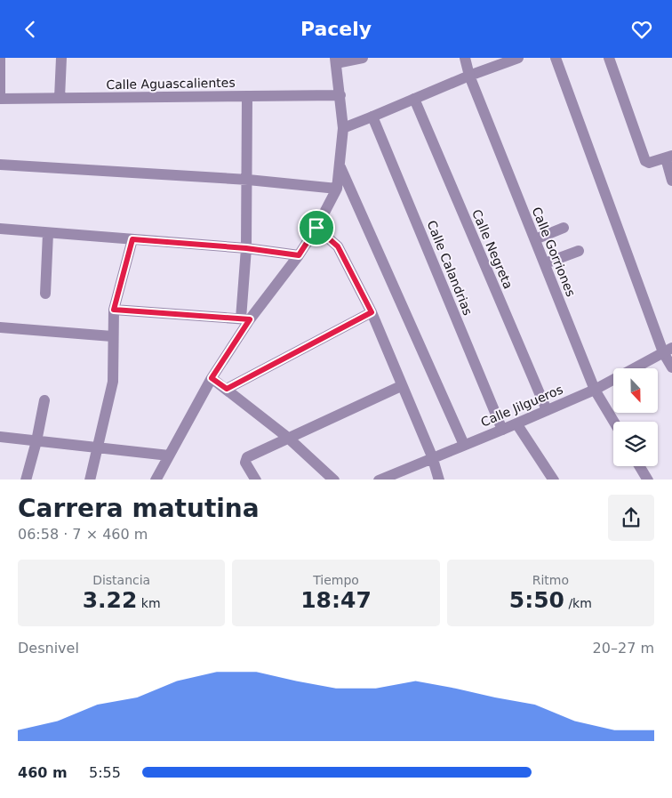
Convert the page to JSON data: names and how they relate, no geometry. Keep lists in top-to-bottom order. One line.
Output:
{"streets":{"street":["Calle Aguascalientes","Calle Negreta","Calle Gorriones","Calle Calandrias","Calle Jilgueros"]},"crossings":[["Calle Negreta","Calle Jilgueros"],["Calle Gorriones","Calle Jilgueros"],["Calle Calandrias","Calle Jilgueros"]],"north":"bottom","page":{"header":"Pacely","heading":["Carrera matutina","06:58 · 7 × 460 m"],"stats":[["Distancia","3.22 km"],["Tiempo","18:47"],["Ritmo","5:50 /km"]],"chart":["Desnivel","20–27 m"],"list":[{"name":"460 m","note":"5:55"}]}}
